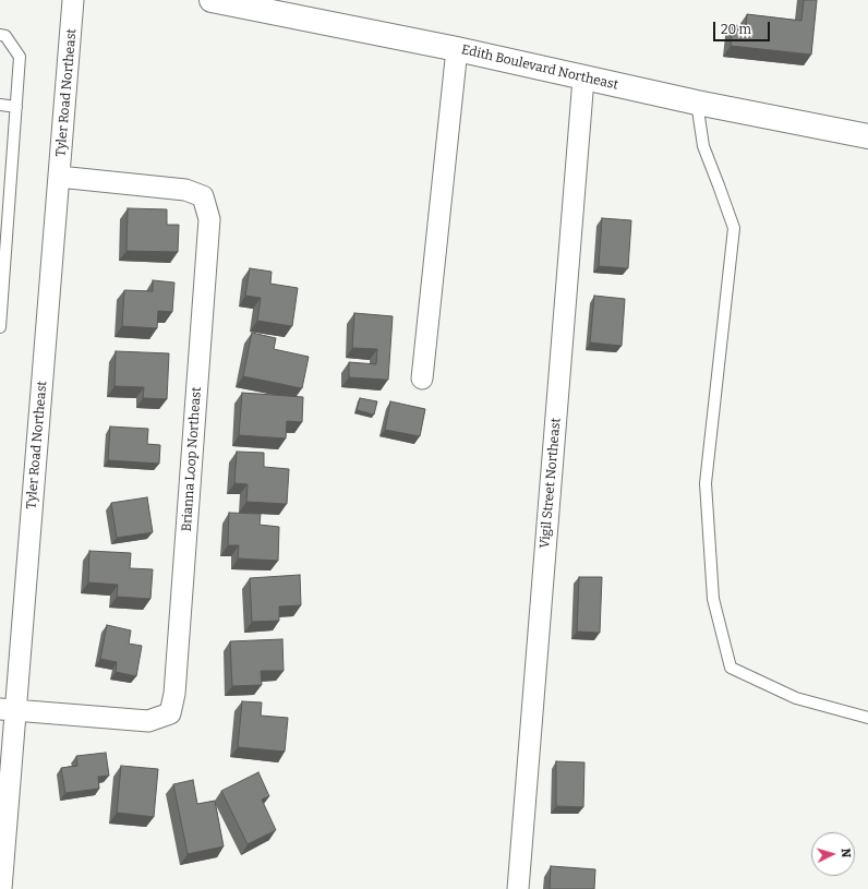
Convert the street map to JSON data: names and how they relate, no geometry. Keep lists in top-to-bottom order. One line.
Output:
{"streets":{"street":["Edith Boulevard Northeast","Tyler Road Northeast","Brianna Loop Northeast","Vigil Street Northeast"]},"crossings":[["Edith Boulevard Northeast","Vigil Street Northeast"],["Tyler Road Northeast","Brianna Loop Northeast"]],"scale_bar":"20 m","north":"right"}
